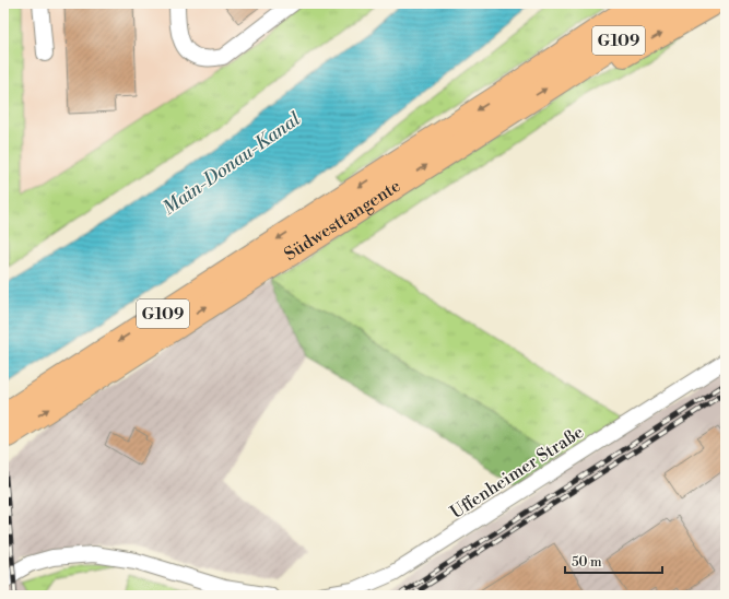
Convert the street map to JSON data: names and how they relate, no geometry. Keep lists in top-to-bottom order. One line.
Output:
{"streets":{"highway":["G109","Südwesttangente"],"street":["Uffenheimer Straße"]},"water":["Main-Donau-Kanal"],"scale_bar":"50 m"}
